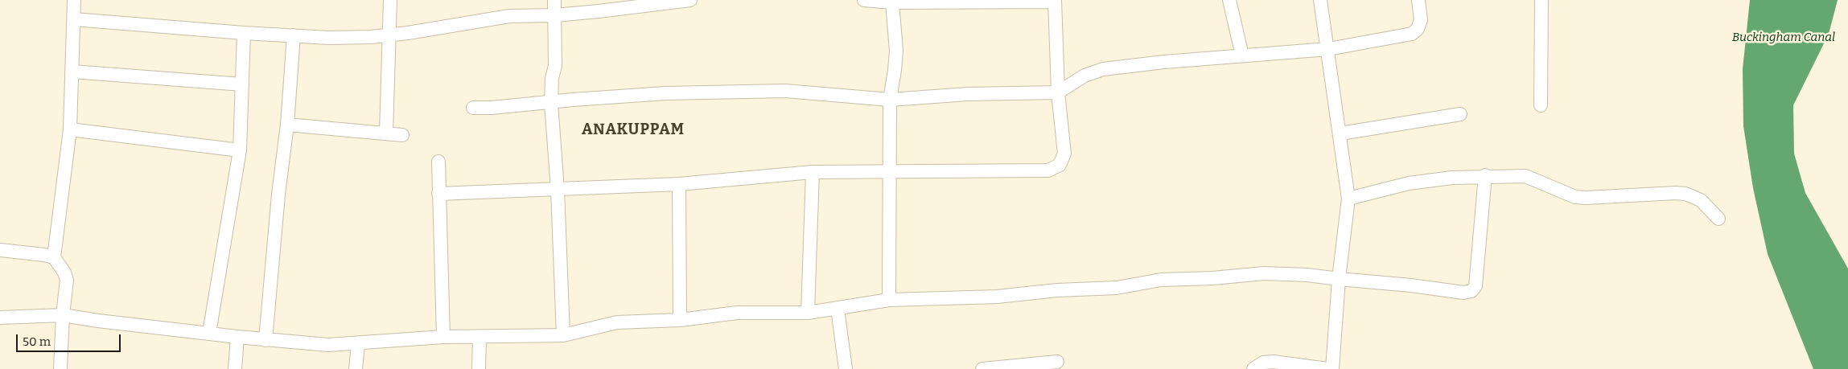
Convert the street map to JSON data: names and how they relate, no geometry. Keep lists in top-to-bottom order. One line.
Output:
{"districts":["ANAKUPPAM"],"water":["Buckingham Canal"],"scale_bar":"50 m"}
